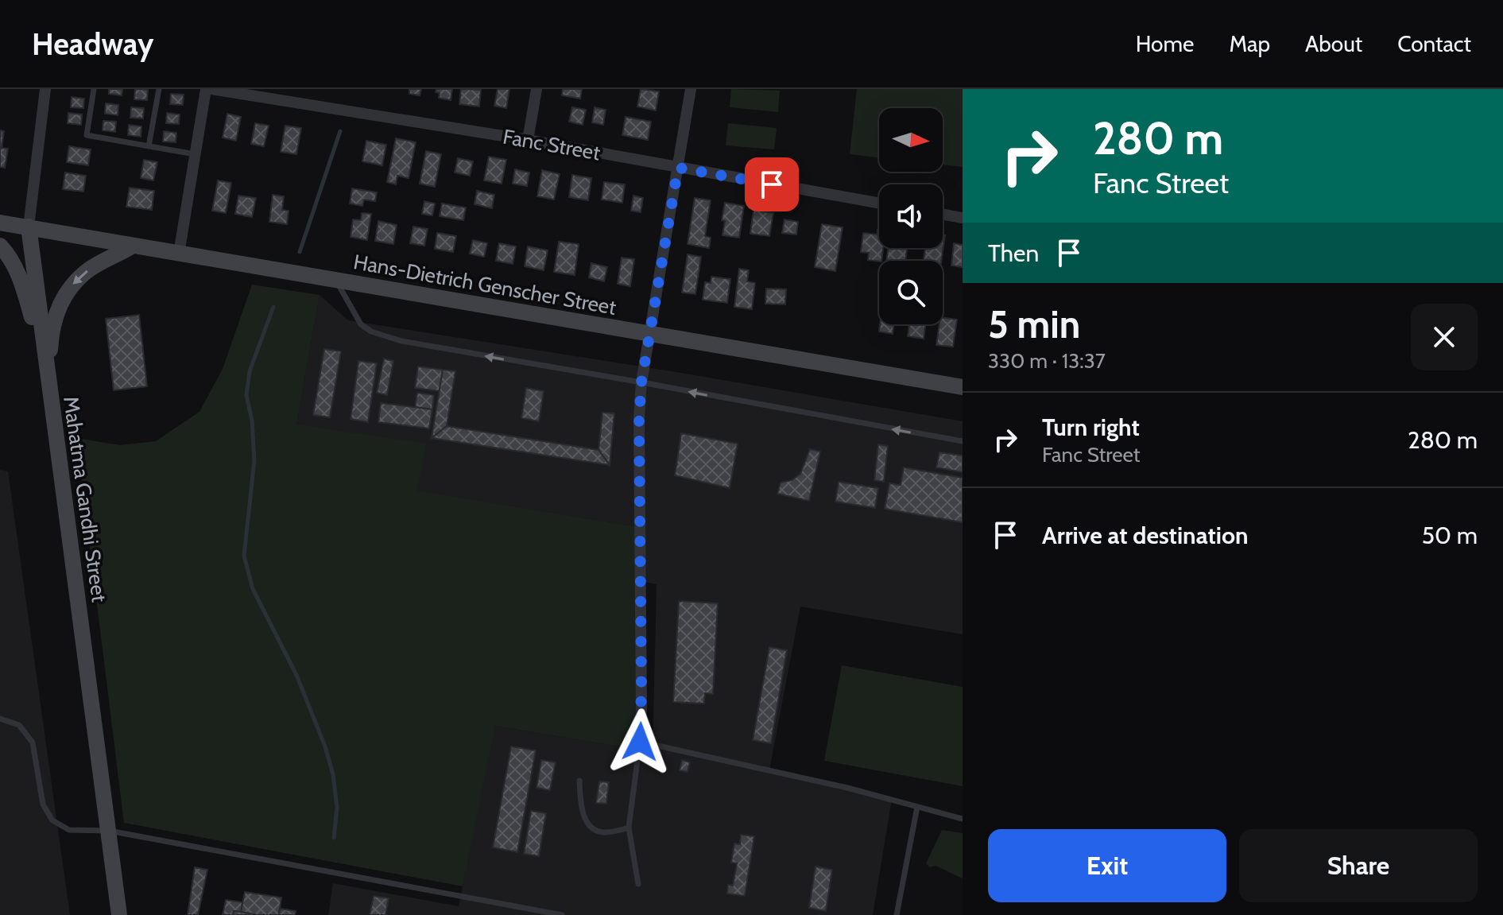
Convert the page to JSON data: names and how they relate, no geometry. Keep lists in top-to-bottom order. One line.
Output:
{"streets":{"street":["Fanc Street","Hans-Dietrich Genscher Street","Mahatma Gandhi Street"]},"crossings":[["Hans-Dietrich Genscher Street","Mahatma Gandhi Street"]],"north":"right","page":{"header":"Headway","nav":["Home","Map","About","Contact"],"turn":["280 m","Fanc Street"],"then":"Then","heading":["5 min","330 m · 13:37"],"list":[{"name":"Turn right","note":"Fanc Street","value":"280 m"},{"name":"Arrive at destination","value":"50 m"}],"buttons":["Exit","Share"]}}
